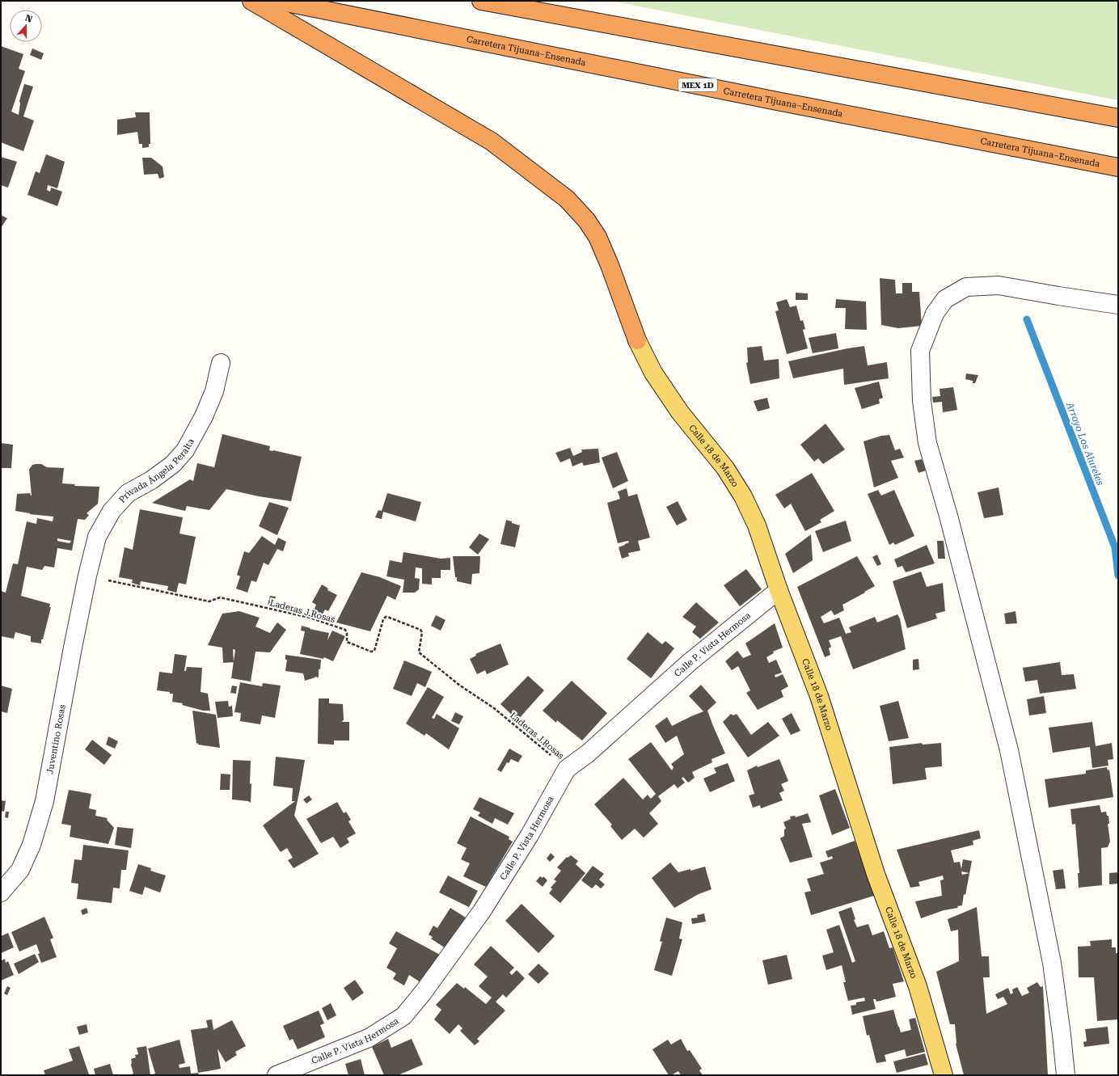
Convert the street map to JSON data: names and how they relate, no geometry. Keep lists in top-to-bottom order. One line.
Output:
{"streets":{"highway":["Carretera Tijuana–Ensenada","MEX 1D"],"main road":["Calle 18 de Marzo"],"street":["Privada Ángela Peralta","Calle P. Vista Hermosa","Juventino Rosas"],"path":["Laderas J.Rosas"]},"crossings":[["Calle 18 de Marzo","Calle P. Vista Hermosa"],["Privada Ángela Peralta","Laderas J.Rosas"],["Privada Ángela Peralta","Juventino Rosas"],["Laderas J.Rosas","Calle P. Vista Hermosa"],["Laderas J.Rosas","Juventino Rosas"]],"water":["Arroyo Los Alureles"],"north":"top"}
